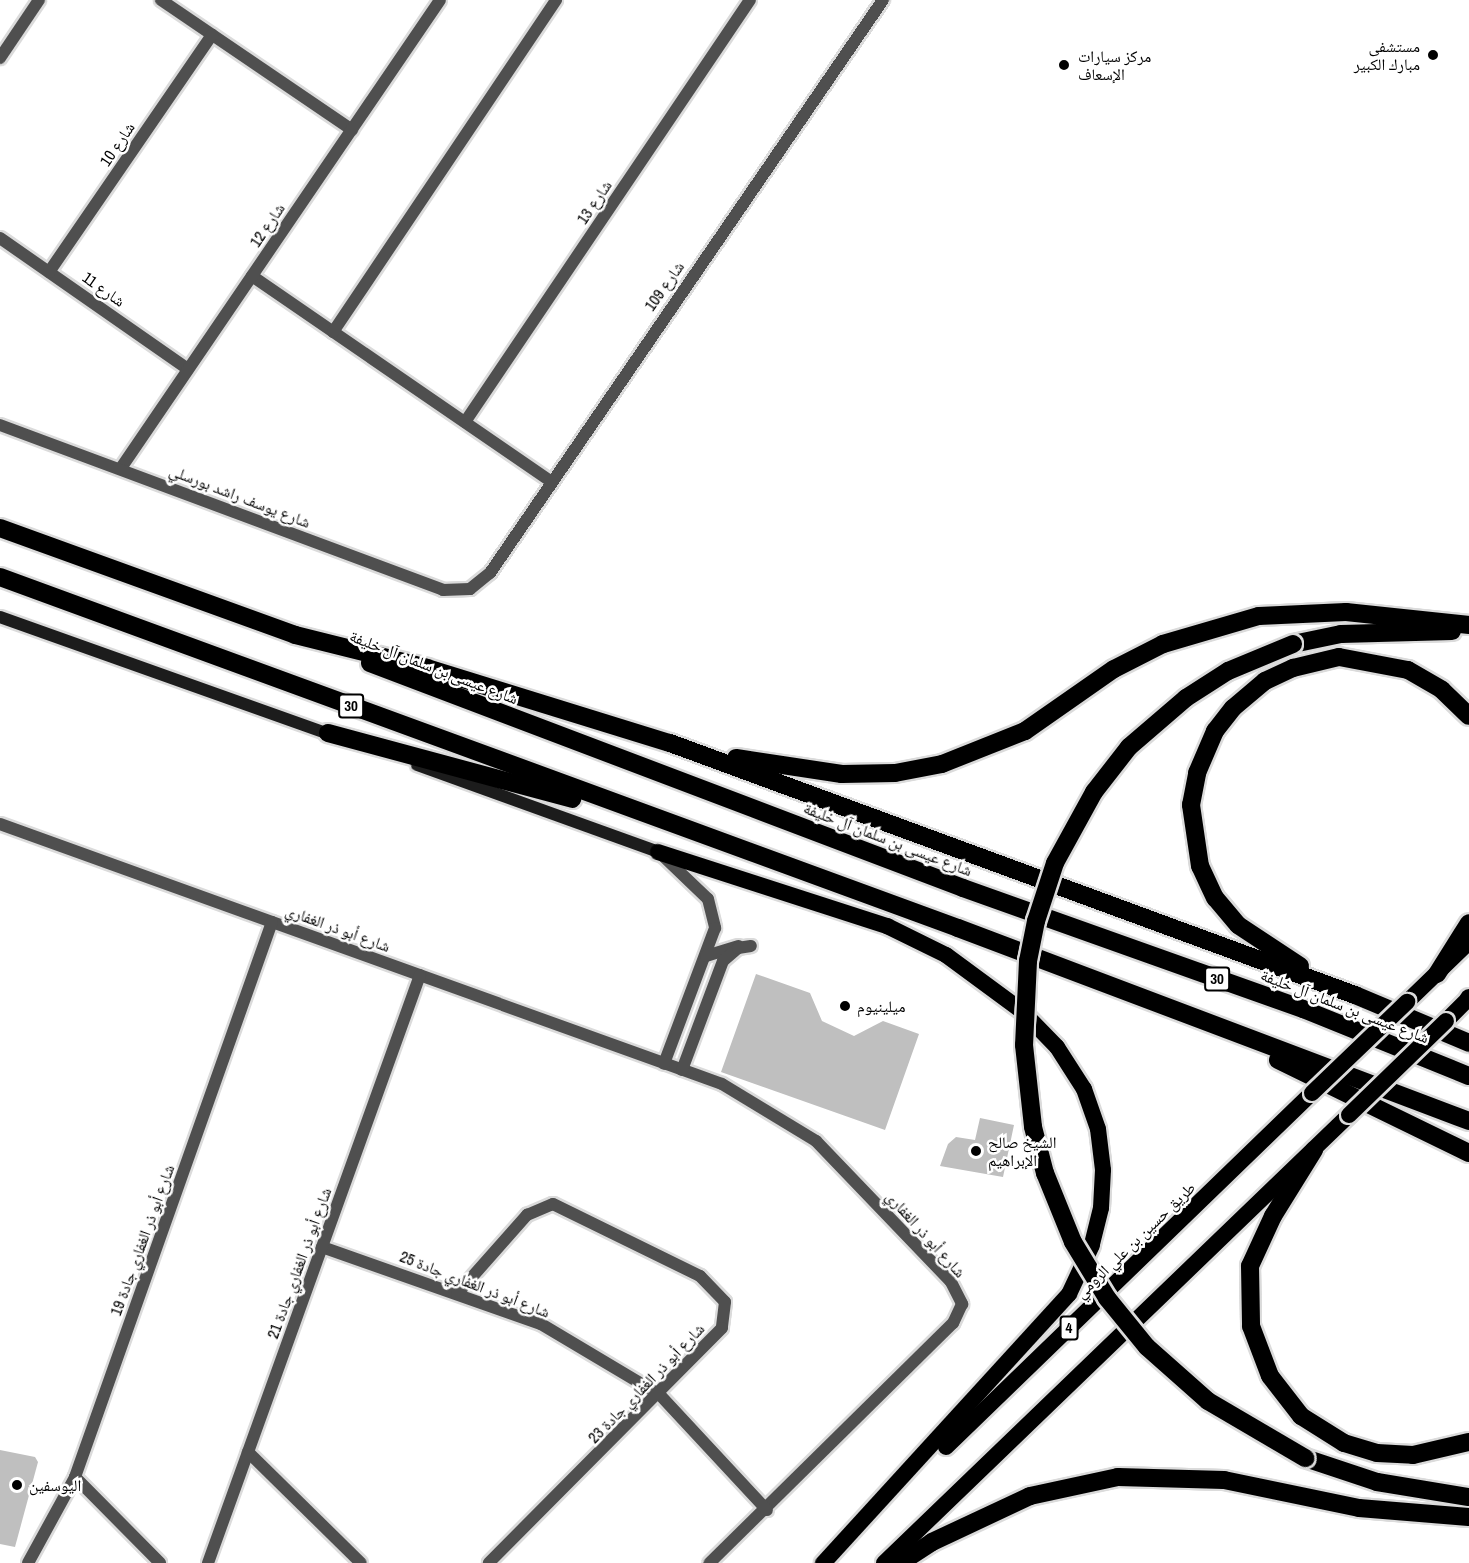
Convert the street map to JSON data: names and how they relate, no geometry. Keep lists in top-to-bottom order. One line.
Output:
{"streets":{"highway":["شارع عيسى بن سلمان آل خليفة","30","طريق حسين بن علي الرومي","4"],"street":["شارع 10","شارع 13","شارع 12","شارع 109","شارع 11","شارع يوسف راشد بورسلي","شارع أبو ذر الغفاري","شارع أبو ذر الغفاري جادة 19","شارع أبو ذر الغفاري جادة 21","شارع أبو ذر الغفاري جادة 25","شارع أبو ذر الغفاري جادة 23"]},"crossings":[["شارع 10","شارع 11"],["شارع 12","شارع 11"],["شارع 12","شارع يوسف راشد بورسلي"],["شارع 109","شارع يوسف راشد بورسلي"],["شارع عيسى بن سلمان آل خليفة","30"],["شارع أبو ذر الغفاري","شارع أبو ذر الغفاري جادة 19"],["شارع أبو ذر الغفاري","شارع أبو ذر الغفاري جادة 21"],["شارع أبو ذر الغفاري","شارع أبو ذر الغفاري جادة 25"],["شارع أبو ذر الغفاري جادة 21","شارع أبو ذر الغفاري جادة 25"],["شارع أبو ذر الغفاري جادة 25","شارع أبو ذر الغفاري جادة 23"]],"places":["مستشفى مبارك الكبير","مركز سيارات الإسعاف","ميلينيوم","الشيخ صالح الإبراهيم","اليوسفين"]}
